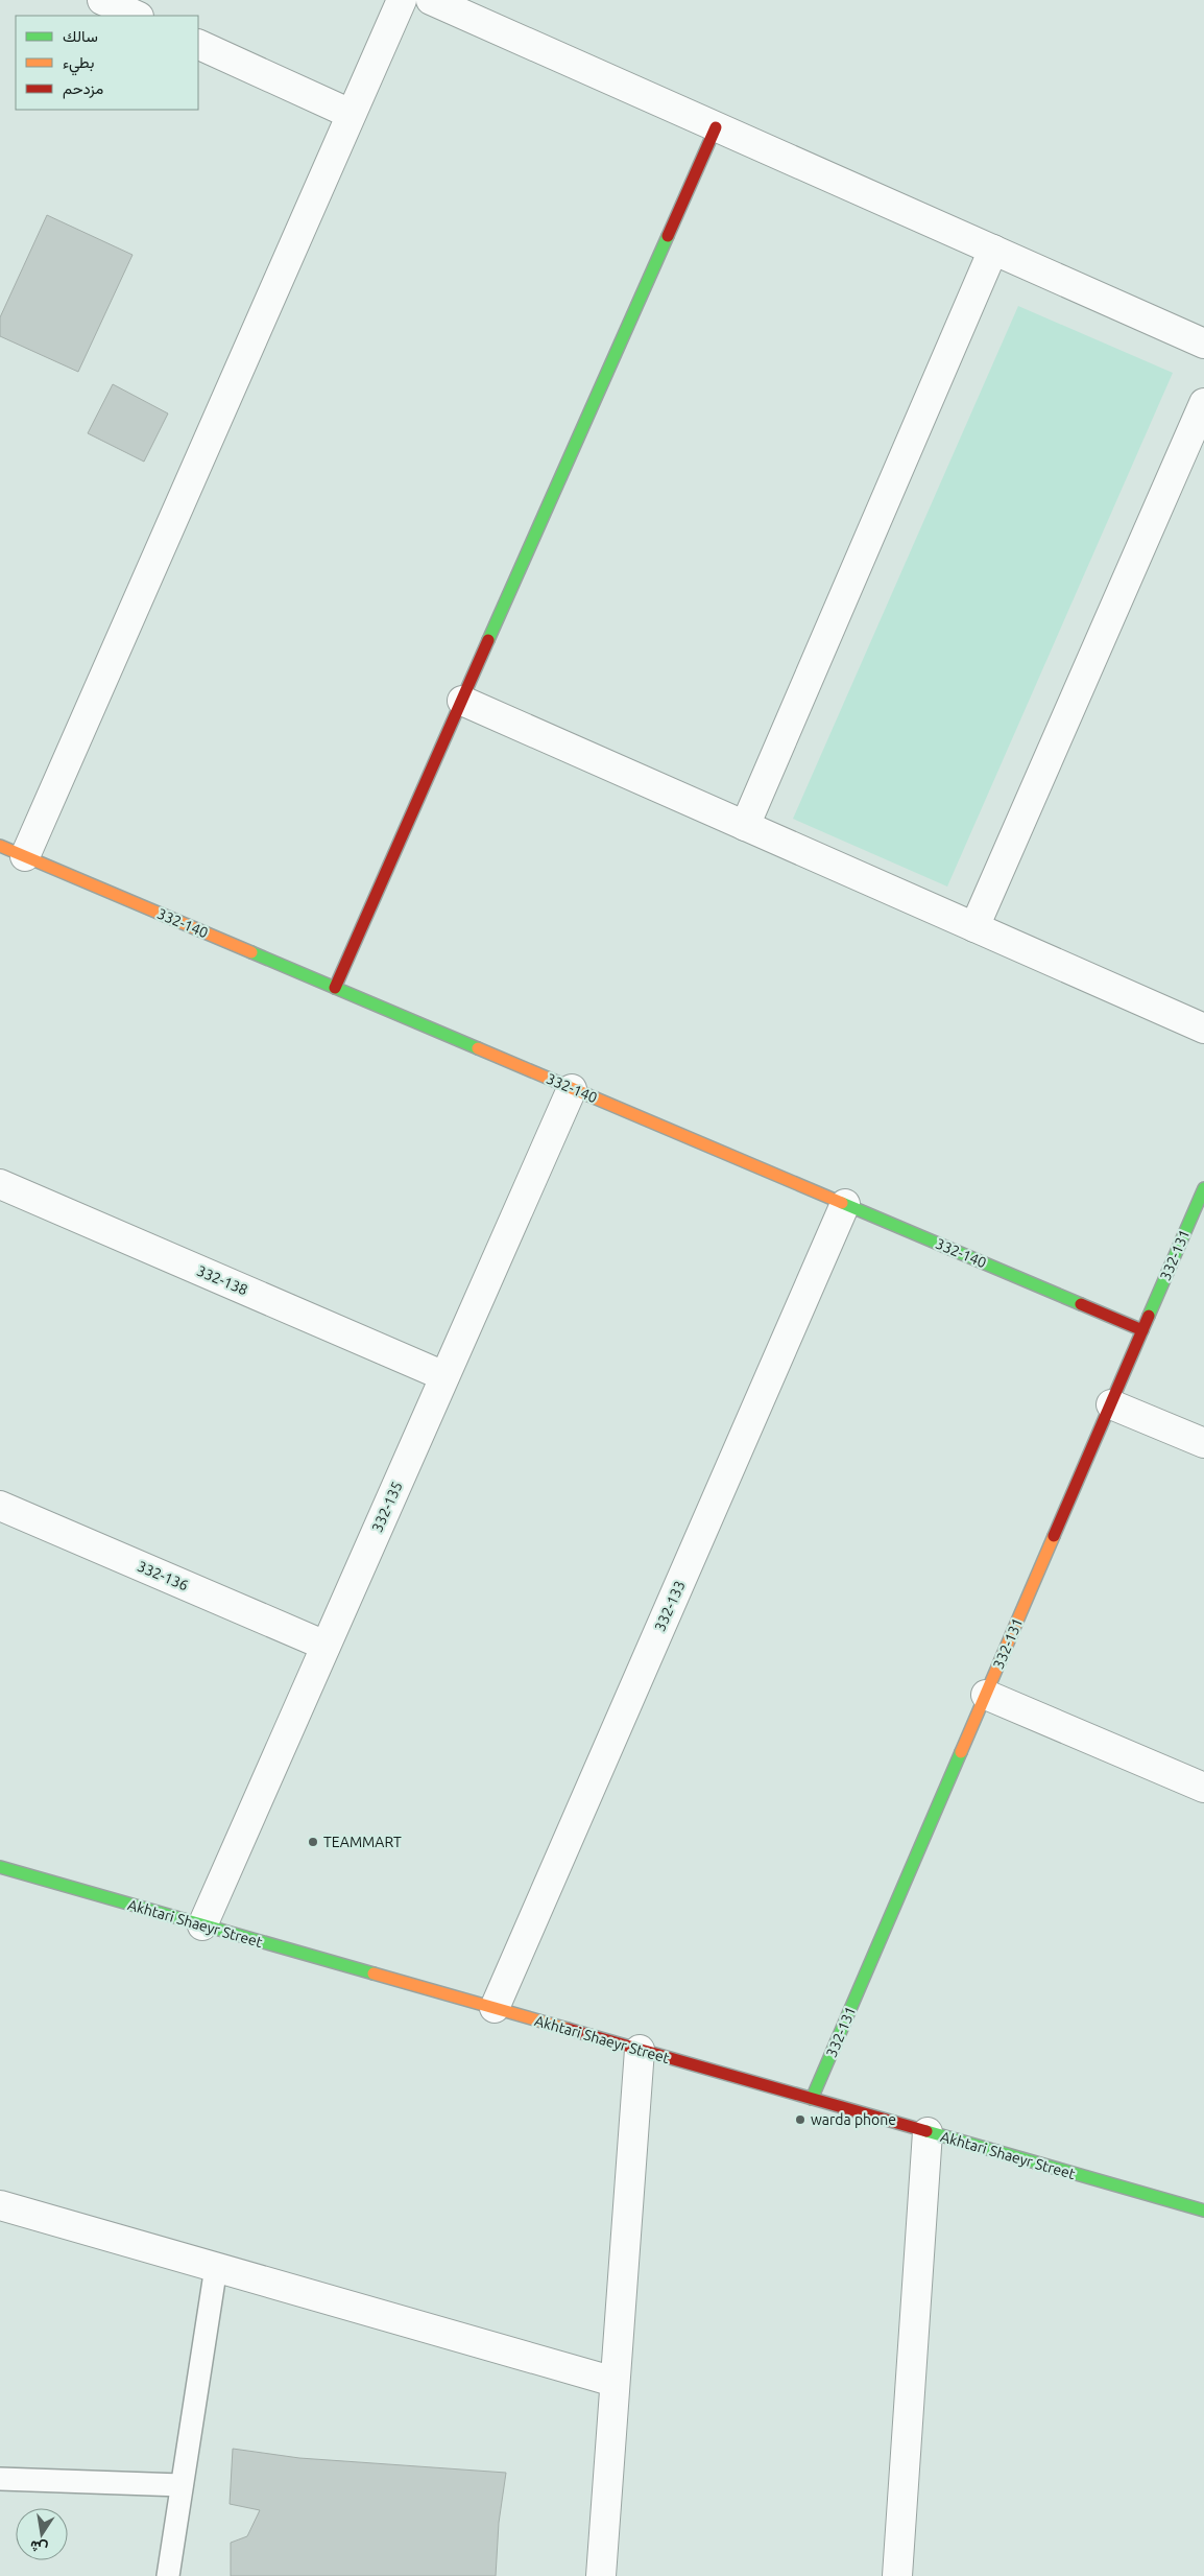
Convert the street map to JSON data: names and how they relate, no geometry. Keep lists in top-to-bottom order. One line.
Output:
{"streets":{"street":["332-140","332-131","332-138","332-135","332-136","332-133","Akhtari Shaeyr Street"]},"crossings":[["332-140","332-131"],["332-140","332-135"],["332-140","332-133"],["332-131","Akhtari Shaeyr Street"],["332-138","332-135"],["332-135","332-136"],["332-135","Akhtari Shaeyr Street"],["332-133","Akhtari Shaeyr Street"]],"places":["TEAMMART","warda phone"],"legend":["سالك","بطيء","مزدحم"],"north":"bottom"}
